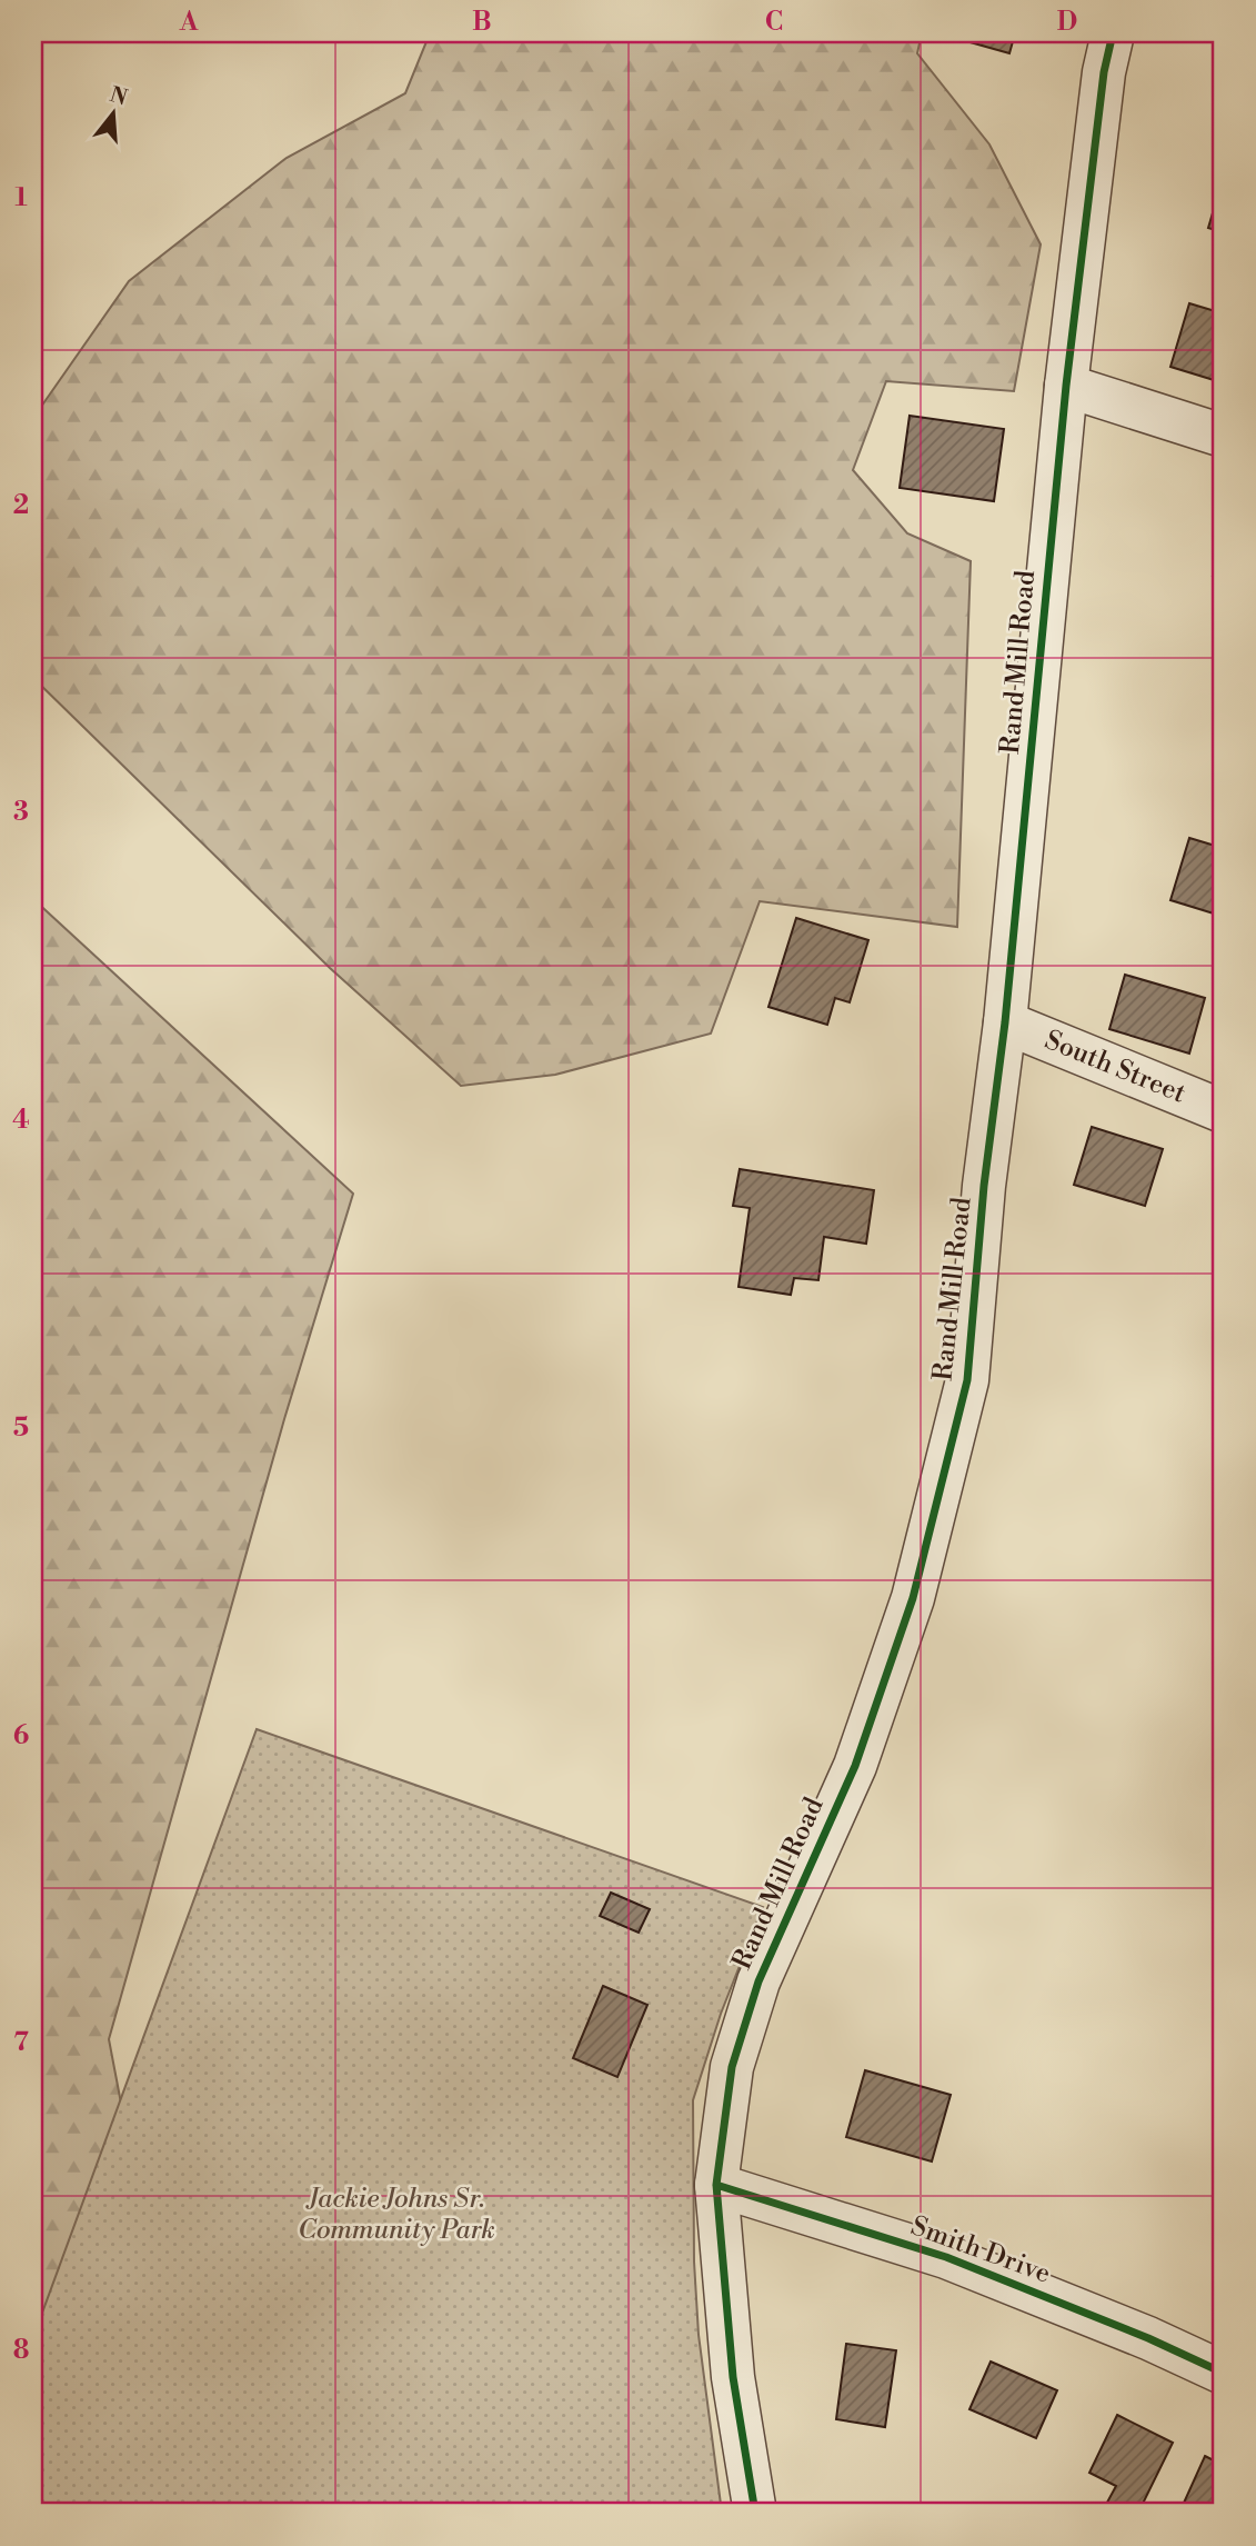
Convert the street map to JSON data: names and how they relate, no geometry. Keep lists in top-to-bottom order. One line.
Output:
{"streets":{"street":["Rand Mill Road","South Street","Smith Drive"]},"crossings":[["Rand Mill Road","South Street"],["Rand Mill Road","Smith Drive"]],"parks":["Jackie Johns Sr. Community Park"],"north":"top","grid":{"columns":["A","B","C","D"],"rows":["1","2","3","4","5","6","7","8"]}}
